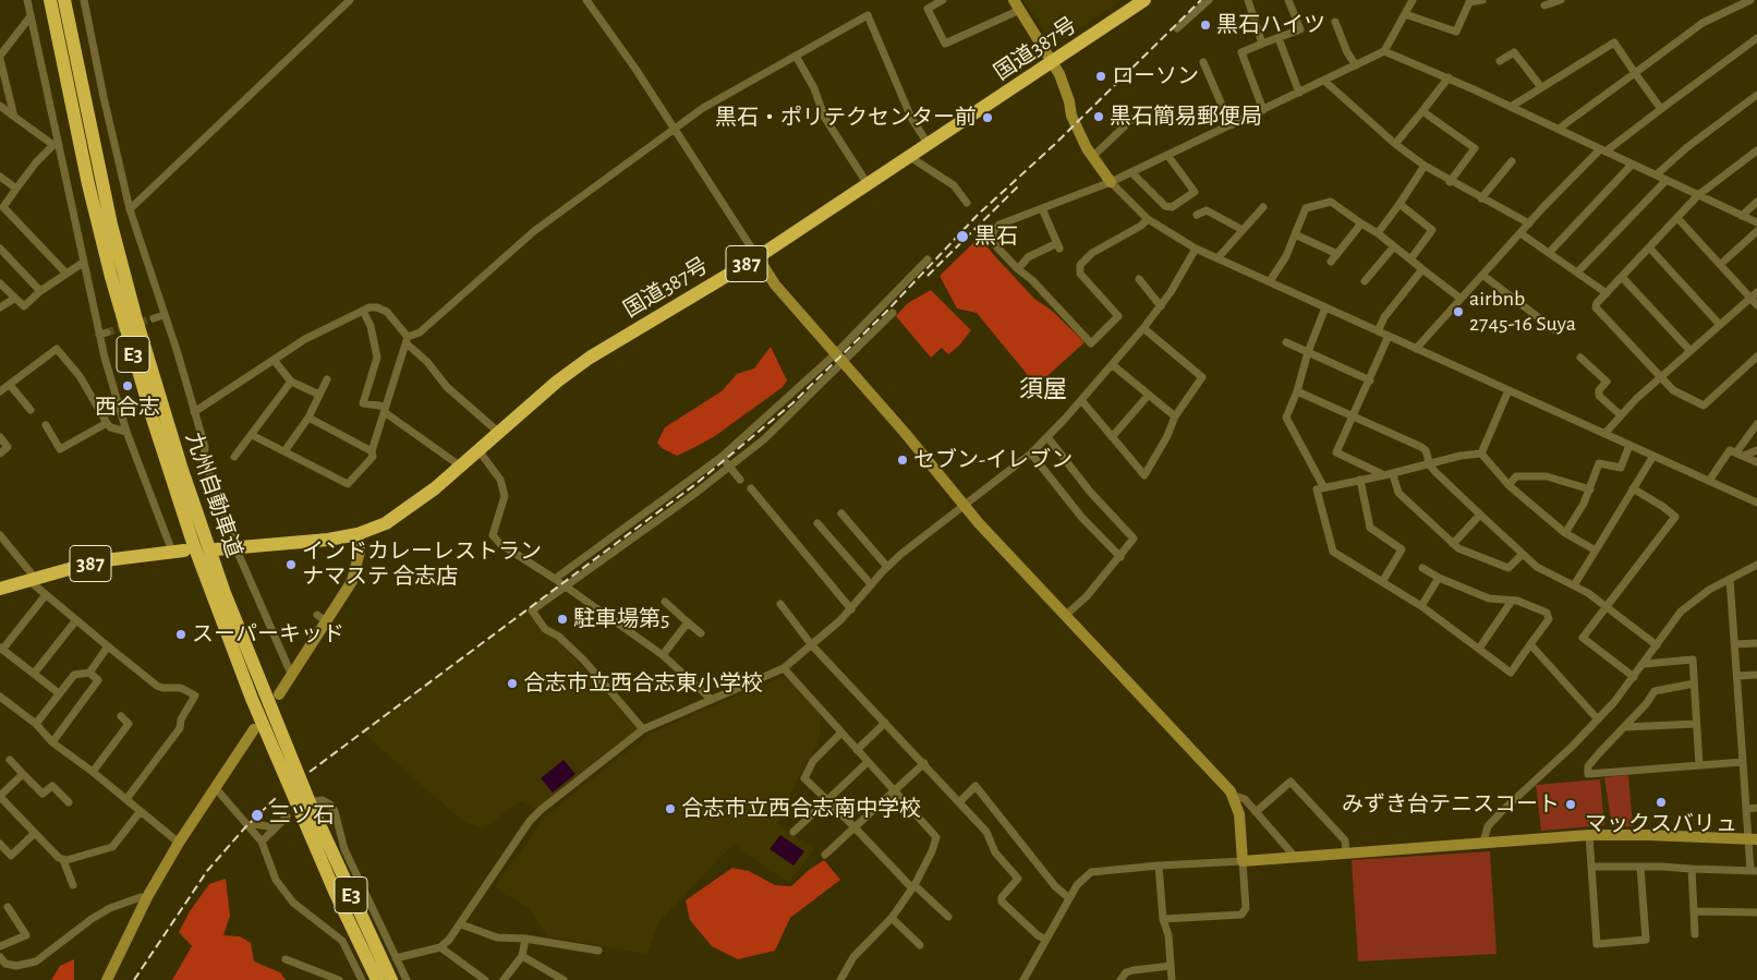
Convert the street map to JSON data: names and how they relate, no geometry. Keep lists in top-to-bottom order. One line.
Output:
{"streets":{"highway":["国道387号","387","E3","九州自動車道"]},"crossings":[["国道387号","387"]],"districts":["須屋"],"places":["黒石ハイツ","ローソン","黒石簡易郵便局","黒石・ポリテクセンター前","黒石","airbnb 2745-16 Suya","西合志","セブン-イレブン","インドカレーレストラン ナマステ 合志店","駐車場第5","スーパーキッド","合志市立西合志東小学校","マックスバリュ","みずき台テニスコート","合志市立西合志南中学校","三ツ石"]}
